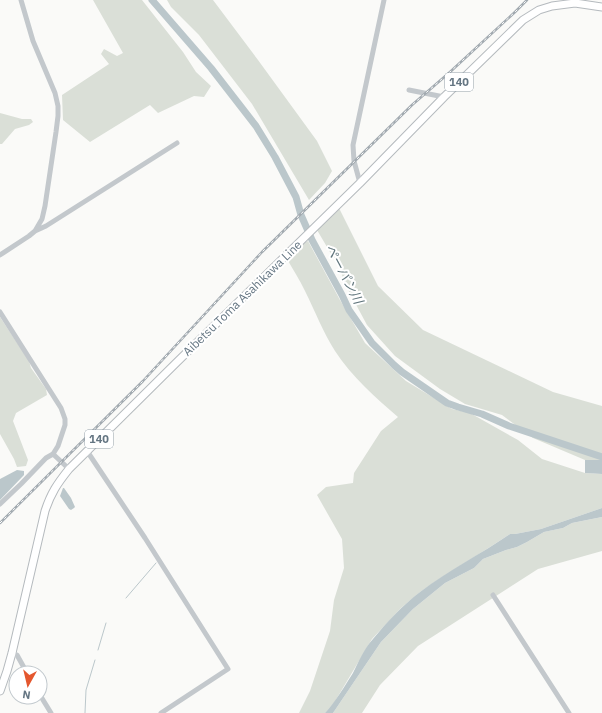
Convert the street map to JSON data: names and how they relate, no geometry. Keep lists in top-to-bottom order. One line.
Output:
{"streets":{"main road":["140","Aibetsu Toma Asahikawa Line"]},"water":["ペーパン川"],"north":"bottom"}
